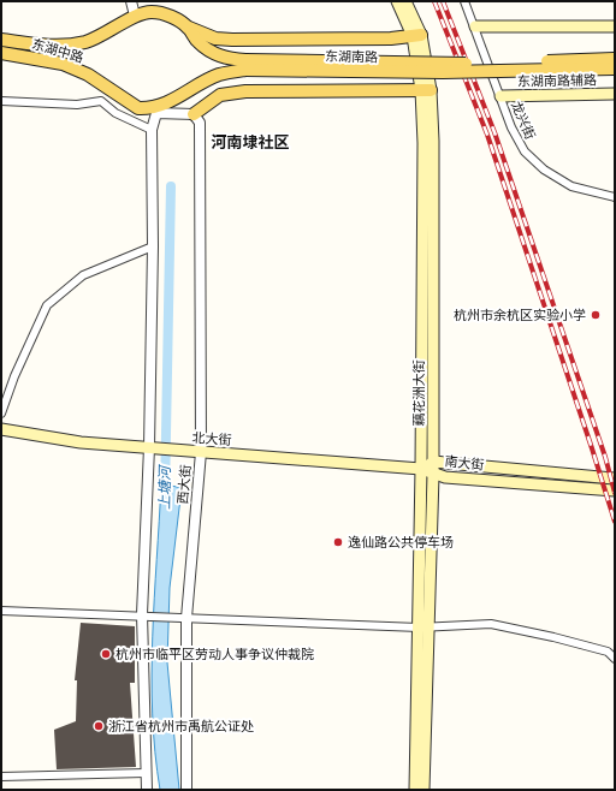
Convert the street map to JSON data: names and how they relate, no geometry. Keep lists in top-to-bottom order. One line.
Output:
{"streets":{"main road":["东湖中路","东湖南路","东湖南路辅路","藕花洲大街","北大街","南大街"],"street":["龙兴街","西大街"]},"crossings":[["东湖中路","东湖南路"],["东湖南路辅路","龙兴街"],["藕花洲大街","北大街"],["藕花洲大街","南大街"],["北大街","南大街"],["北大街","西大街"]],"districts":["河南埭社区"],"water":["上塘河"],"places":["杭州市余杭区实验小学","逸仙路公共停车场","杭州市临平区劳动人事争议仲裁院","浙江省杭州市禹航公证处"]}
